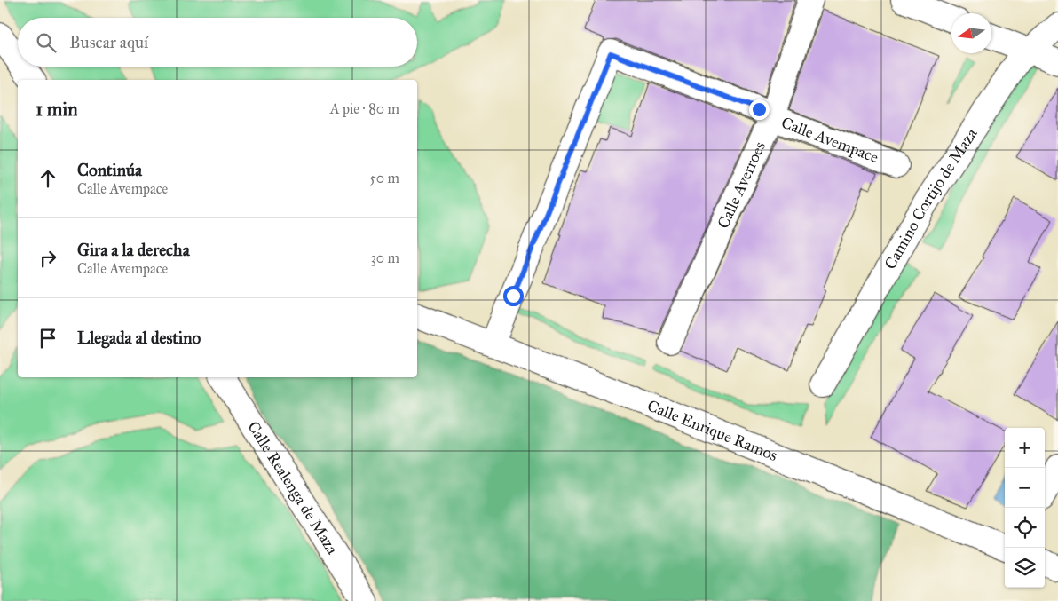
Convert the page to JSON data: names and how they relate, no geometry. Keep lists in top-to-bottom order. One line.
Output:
{"streets":{"street":["Calle Avempace","Calle Averroes","Camino Cortijo de Maza","Calle Enrique Ramos","Calle Realenga de Maza"]},"crossings":[["Calle Avempace","Calle Averroes"],["Calle Avempace","Calle Enrique Ramos"]],"north":"left","page":{"search":"Buscar aquí","heading":["1 min","A pie · 80 m"],"list":[["Continúa","Calle Avempace","50 m"],["Gira a la derecha","Calle Avempace","30 m"],"Llegada al destino"],"map_buttons":["+","−"]}}
